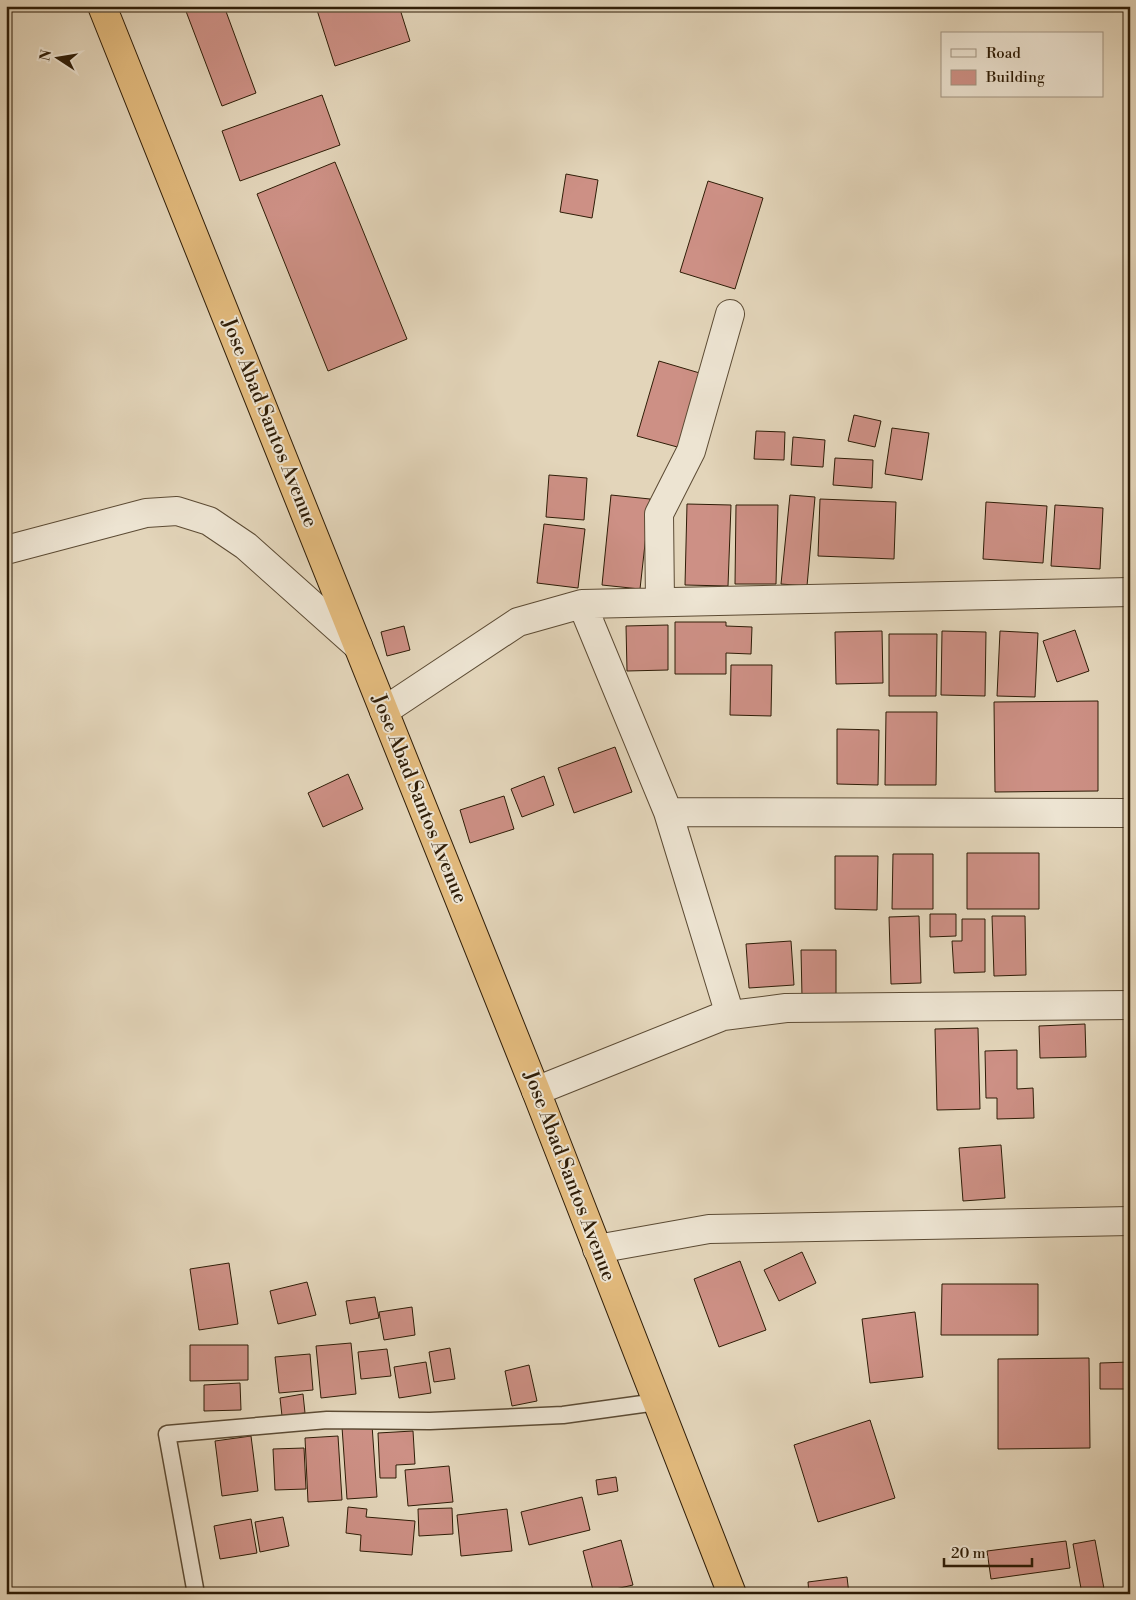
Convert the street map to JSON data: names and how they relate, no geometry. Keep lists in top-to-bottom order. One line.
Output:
{"streets":{"highway":["Jose Abad Santos Avenue"]},"legend":["Road","Building"],"scale_bar":"20 m","north":"left"}
